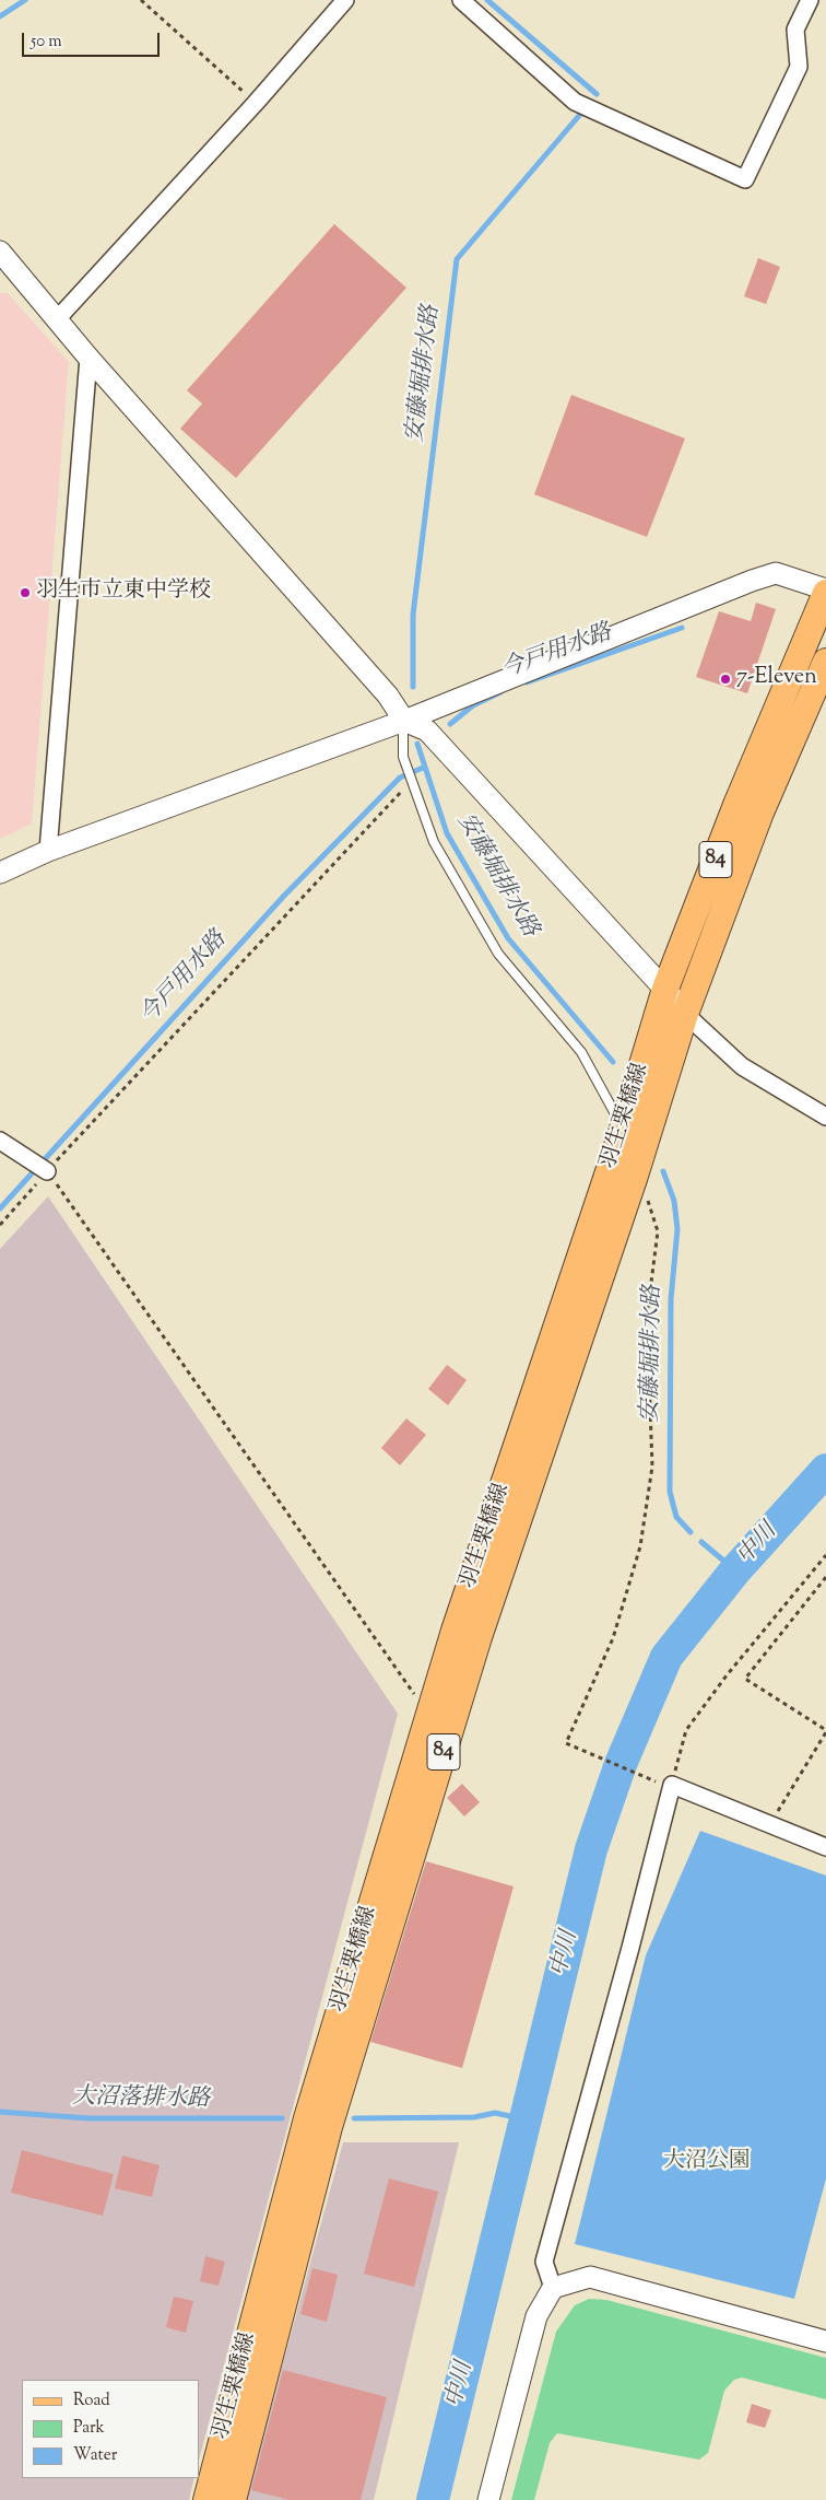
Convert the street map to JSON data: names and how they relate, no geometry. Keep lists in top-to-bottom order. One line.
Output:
{"streets":{"main road":["84","羽生栗橋線"]},"water":["安藤堀排水路","今戸用水路","中川","大沼落排水路"],"parks":["大沼公園"],"places":["羽生市立東中学校","7-Eleven"],"legend":["Road","Park","Water"],"scale_bar":"50 m"}
